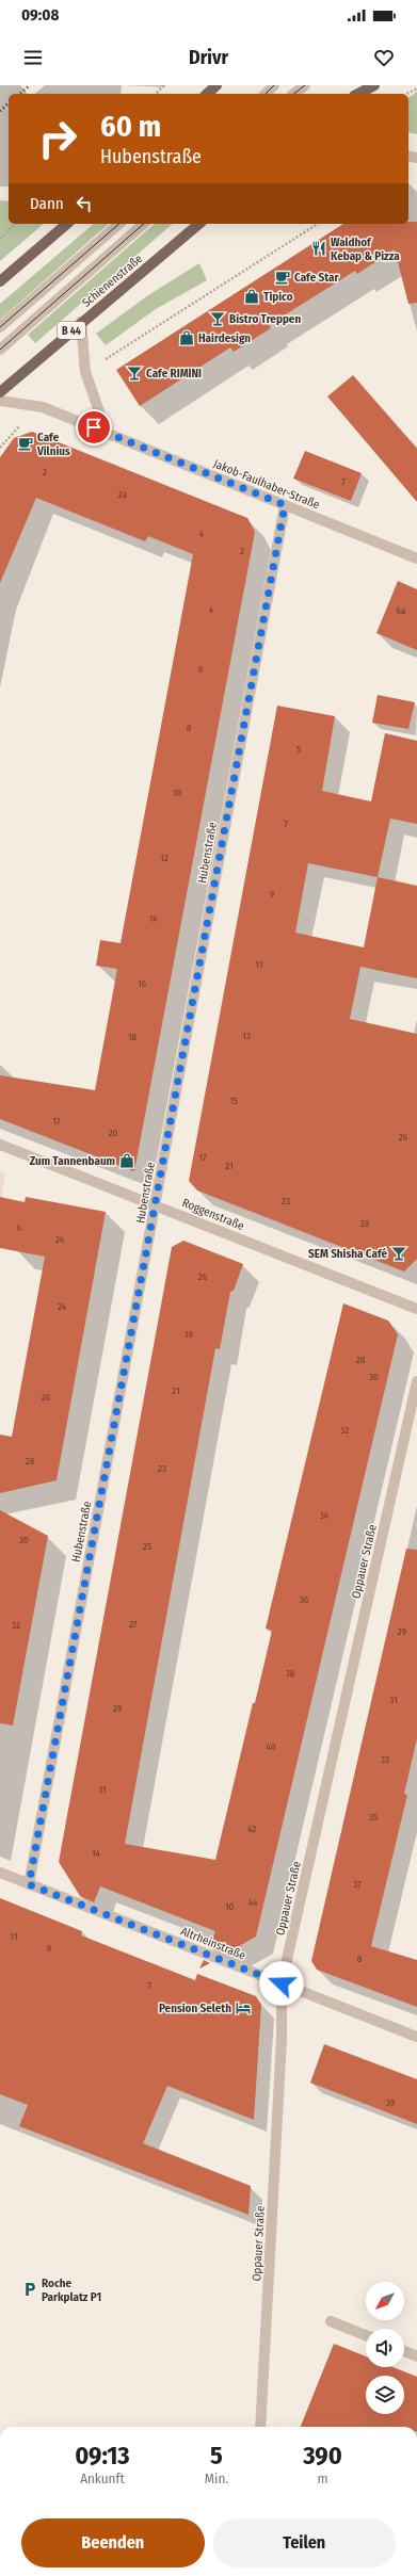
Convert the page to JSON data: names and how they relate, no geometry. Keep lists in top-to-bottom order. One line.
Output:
{"streets":{"main road":["Schienenstraße","B 44"],"street":["Jakob-Faulhaber-Straße","Hubenstraße","Roggenstraße","Oppauer Straße","Altrheinstraße"]},"crossings":[["Jakob-Faulhaber-Straße","Hubenstraße"],["Hubenstraße","Roggenstraße"],["Hubenstraße","Altrheinstraße"],["Oppauer Straße","Altrheinstraße"]],"places":{"restaurant":["Waldhof Kebap & Pizza"],"cafe":["Cafe Star","Cafe Vilnius"],"shop":["Tipico","Hairdesign","Zum Tannenbaum"],"bar":["Bistro Treppen","Cafe RIMINI","SEM Shisha Café"],"hotel":["Pension Seleth"],"parking":["Roche Parkplatz P1"]},"house_numbers":["2","7","2a","4","2","4","6a","6","8","5","10","7","12","9","14","11","16","13","18","15","17","20","26","17","21","23","28","6","24","26","24","19","28","30","21","26","32","28","23","34","30","25","36","27","32","29","38","31","29","40","33","31","35","42","14","37","44","10","11","9","8","7","39"],"north":"bottom left","page":{"status":"09:08","header":"Drivr","turn":["60 m","Hubenstraße"],"then":"Dann","eta":["09:13","Ankunft","5","Min.","390","m"],"buttons":["Beenden","Teilen"]}}
